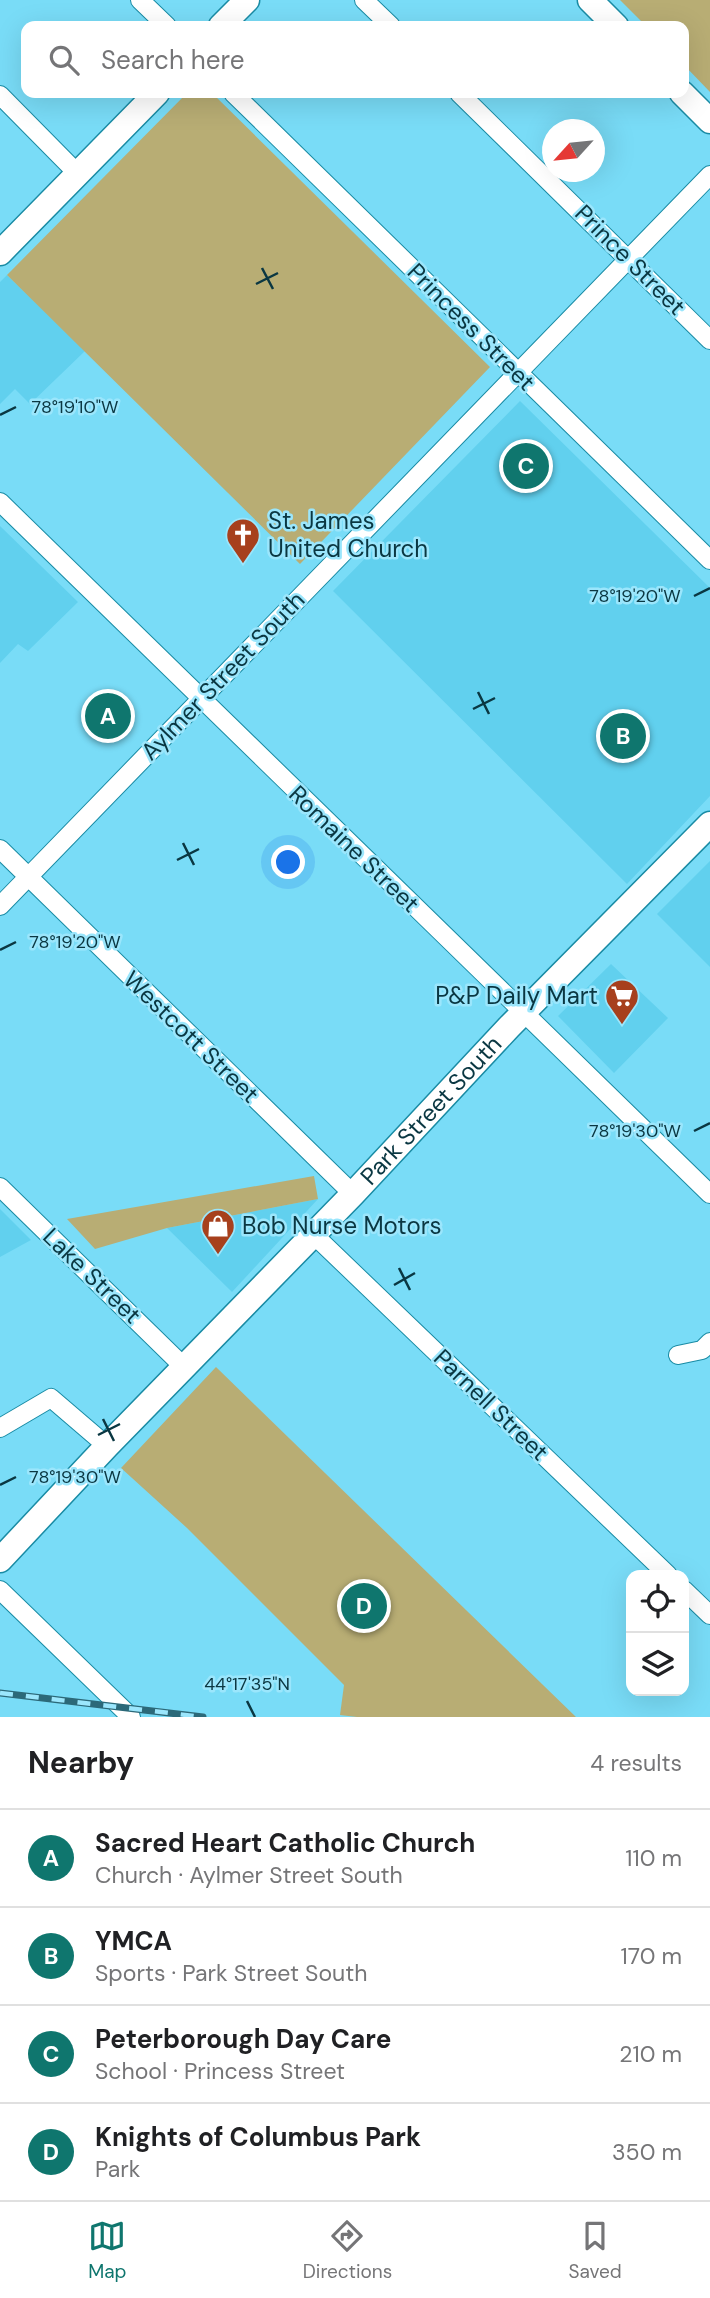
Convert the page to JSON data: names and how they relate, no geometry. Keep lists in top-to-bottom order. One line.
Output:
{"streets":{"main road":["Park Street South"],"street":["Prince Street","Princess Street","Aylmer Street South","Romaine Street","Westcott Street","Lake Street","Parnell Street"]},"crossings":[["Prince Street","Aylmer Street South"],["Princess Street","Aylmer Street South"],["Aylmer Street South","Romaine Street"],["Aylmer Street South","Westcott Street"],["Romaine Street","Park Street South"],["Westcott Street","Park Street South"],["Park Street South","Lake Street"],["Park Street South","Parnell Street"]],"places":{"church":["St. James United Church"],"supermarket":["P&P Daily Mart"],"shop":["Bob Nurse Motors"]},"north":"bottom left","page":{"search":"Search here","pins":["C","A","B","D"],"heading":["Nearby","4 results"],"list":[{"mark":"A","name":"Sacred Heart Catholic Church","note":"Church · Aylmer Street South","value":"110 m"},{"mark":"B","name":"YMCA","note":"Sports · Park Street South","value":"170 m"},{"mark":"C","name":"Peterborough Day Care","note":"School · Princess Street","value":"210 m"},{"mark":"D","name":"Knights of Columbus Park","note":"Park","value":"350 m"}],"nav":["Map","Directions","Saved"]},"coordinates":["78°19'10\"W","78°19'20\"W","78°19'30\"W","44°17'35\"N"]}
